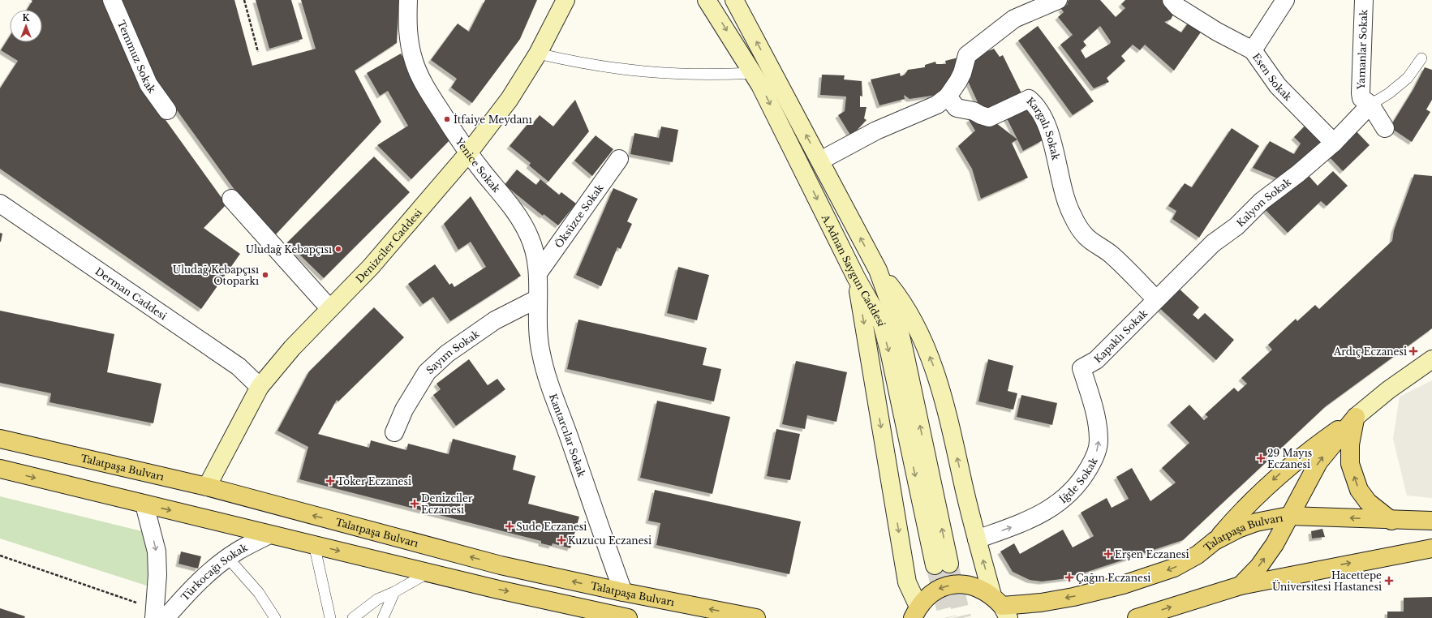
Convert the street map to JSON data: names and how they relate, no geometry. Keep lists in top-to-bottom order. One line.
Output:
{"streets":{"main road":["Denizciler Caddesi","A.Adnan Saygun Caddesi","Talatpaşa Bulvarı"],"street":["Yamanlar Sokak","Temmuz Sokak","Esen Sokak","Kargalı Sokak","Yenice Sokak","Kalyon Sokak","Öksüzce Sokak","Derman Caddesi","Kapaklı Sokak","Sayım Sokak","Kantarcılar Sokak","İğde Sokak","Türkocağı Sokak"]},"crossings":[["Yamanlar Sokak","Kalyon Sokak"],["Esen Sokak","Kalyon Sokak"],["Kargalı Sokak","Kalyon Sokak"],["Kargalı Sokak","Kapaklı Sokak"],["Yenice Sokak","Öksüzce Sokak"],["Yenice Sokak","Denizciler Caddesi"],["Yenice Sokak","Kantarcılar Sokak"],["Kalyon Sokak","Kapaklı Sokak"],["Öksüzce Sokak","Kantarcılar Sokak"],["Denizciler Caddesi","Derman Caddesi"],["Denizciler Caddesi","Talatpaşa Bulvarı"],["Kapaklı Sokak","İğde Sokak"],["Sayım Sokak","Kantarcılar Sokak"],["Kantarcılar Sokak","Talatpaşa Bulvarı"]],"one_way":["İğde Sokak"],"places":{"other":["İtfaiye Meydanı","Uludağ Kebapçısı","Uludağ Kebapçısı Otoparkı"],"health":["Ardıç Eczanesi","29 Mayıs Eczanesi","Toker Eczanesi","Denizciler Eczanesi","Sude Eczanesi","Kuzucu Eczanesi","Erşen Eczanesi","Çağın Eczanesi","Hacettepe Üniversitesi Hastanesi"]},"north":"top"}
